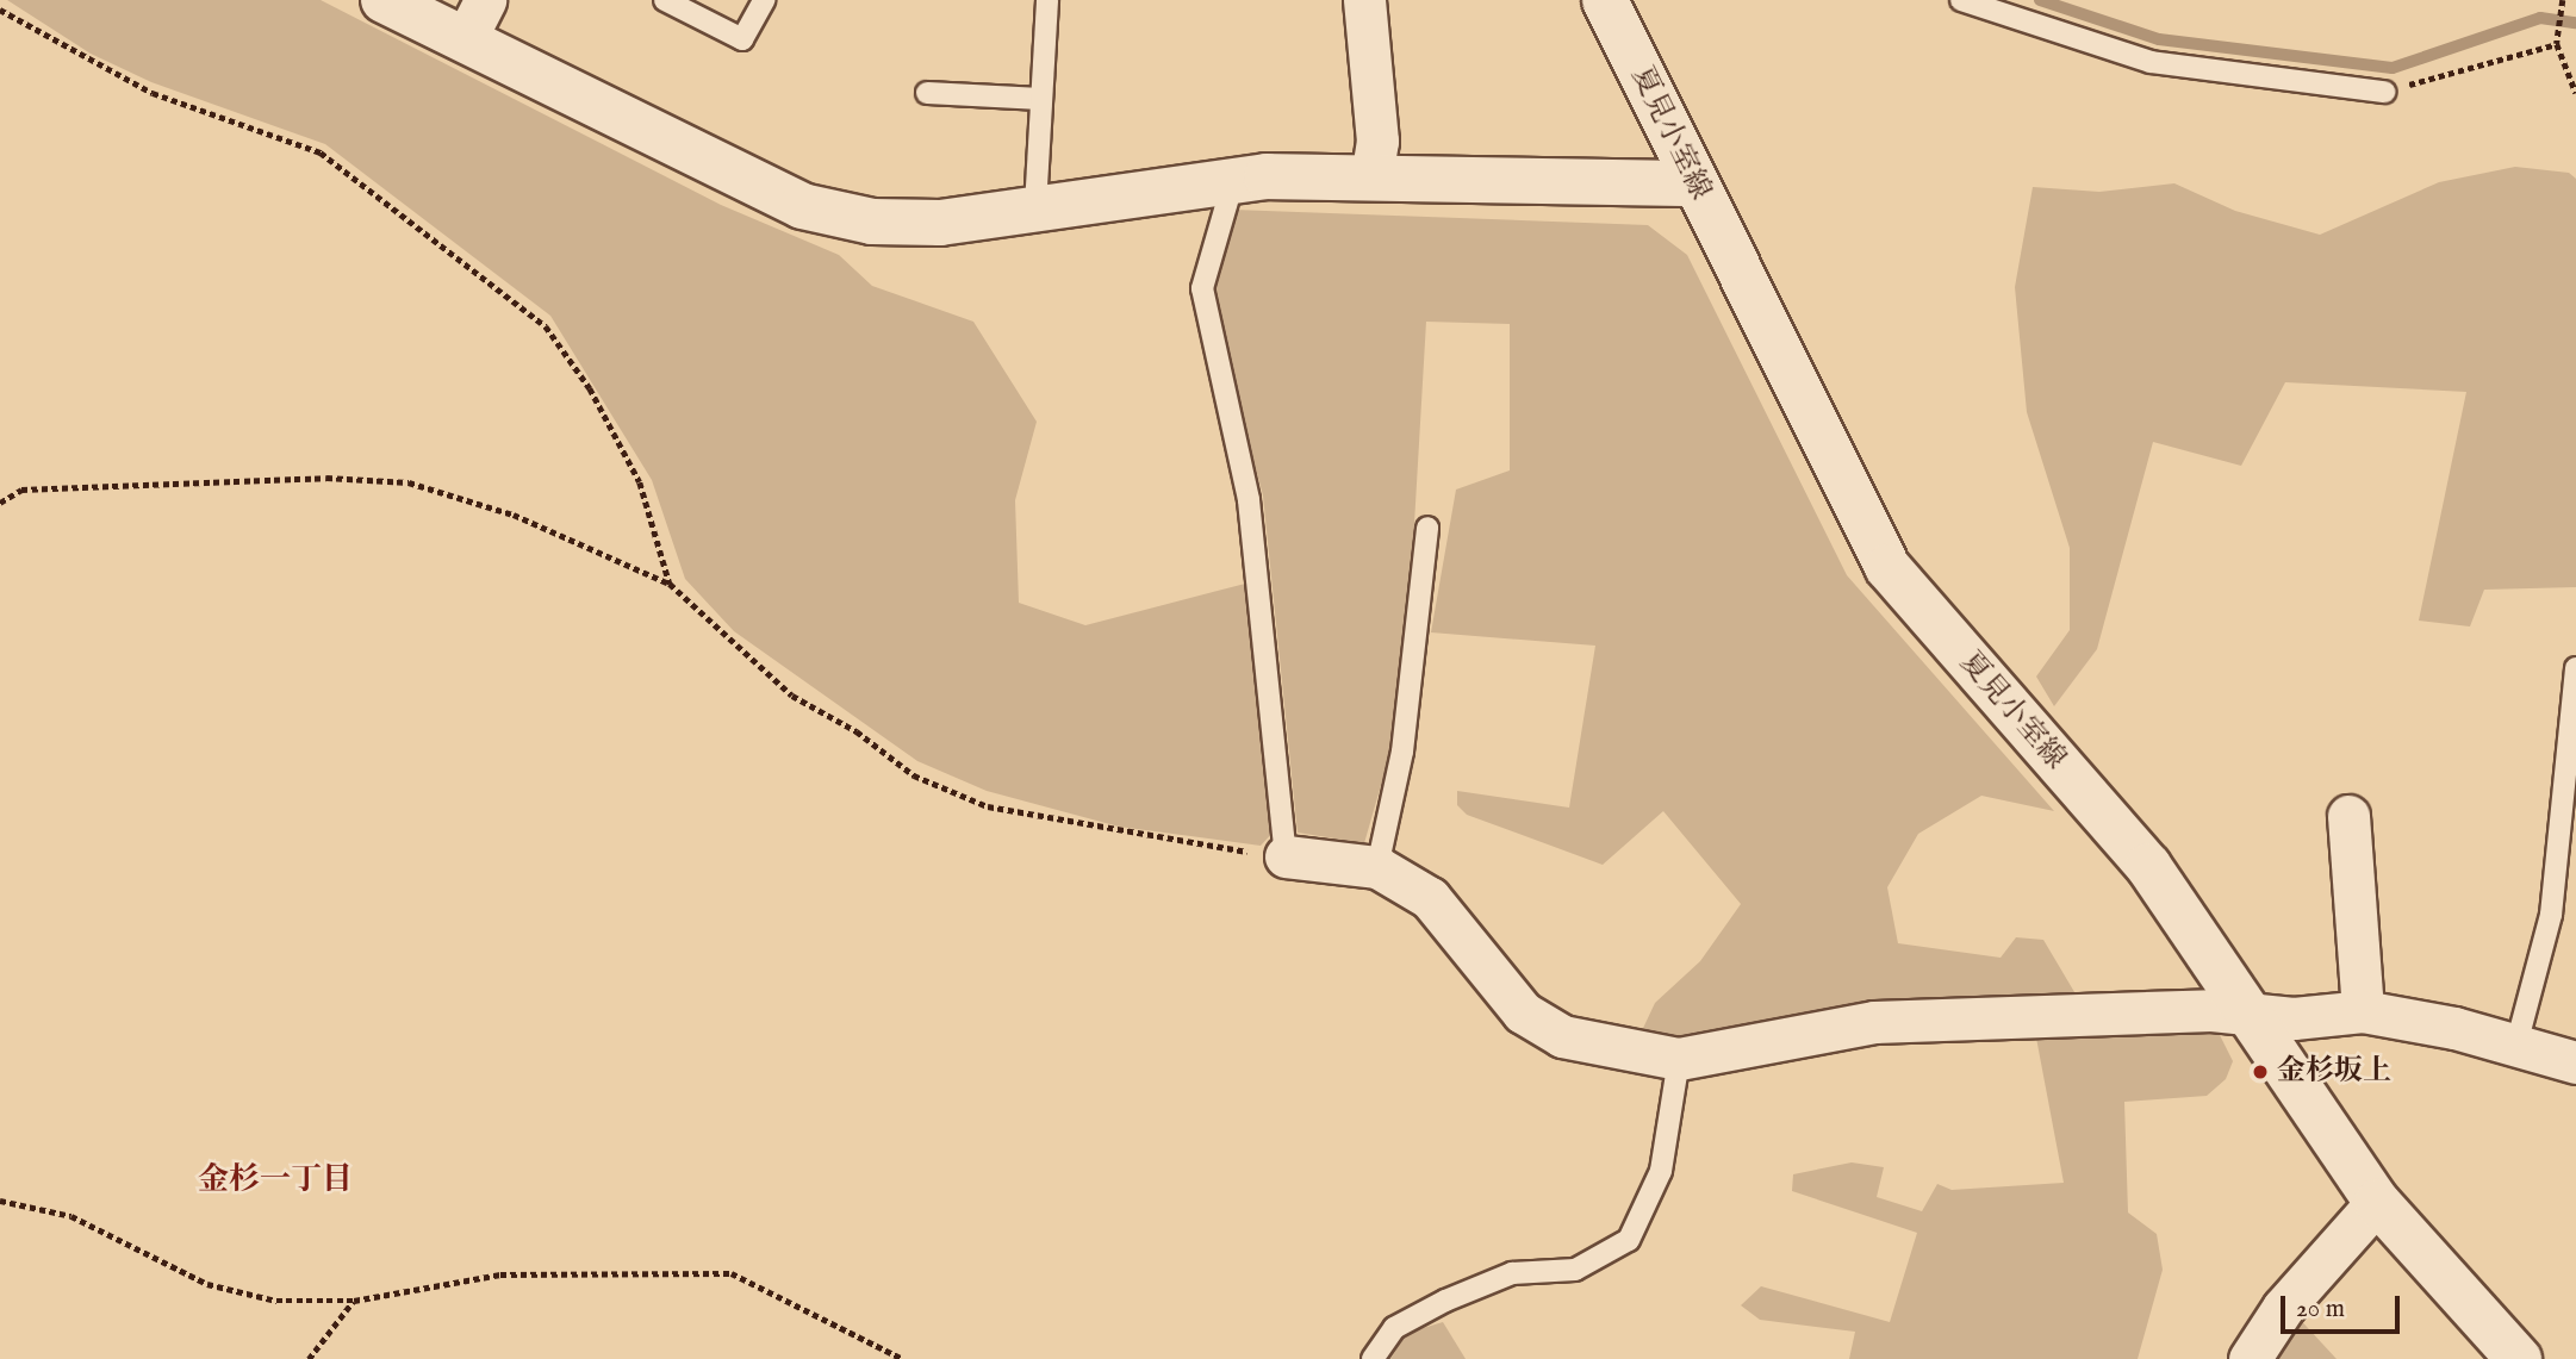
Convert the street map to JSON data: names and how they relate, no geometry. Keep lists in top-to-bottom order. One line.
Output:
{"streets":{"main road":["夏見小室線"]},"districts":["金杉一丁目"],"places":["金杉坂上"],"scale_bar":"20 m"}
